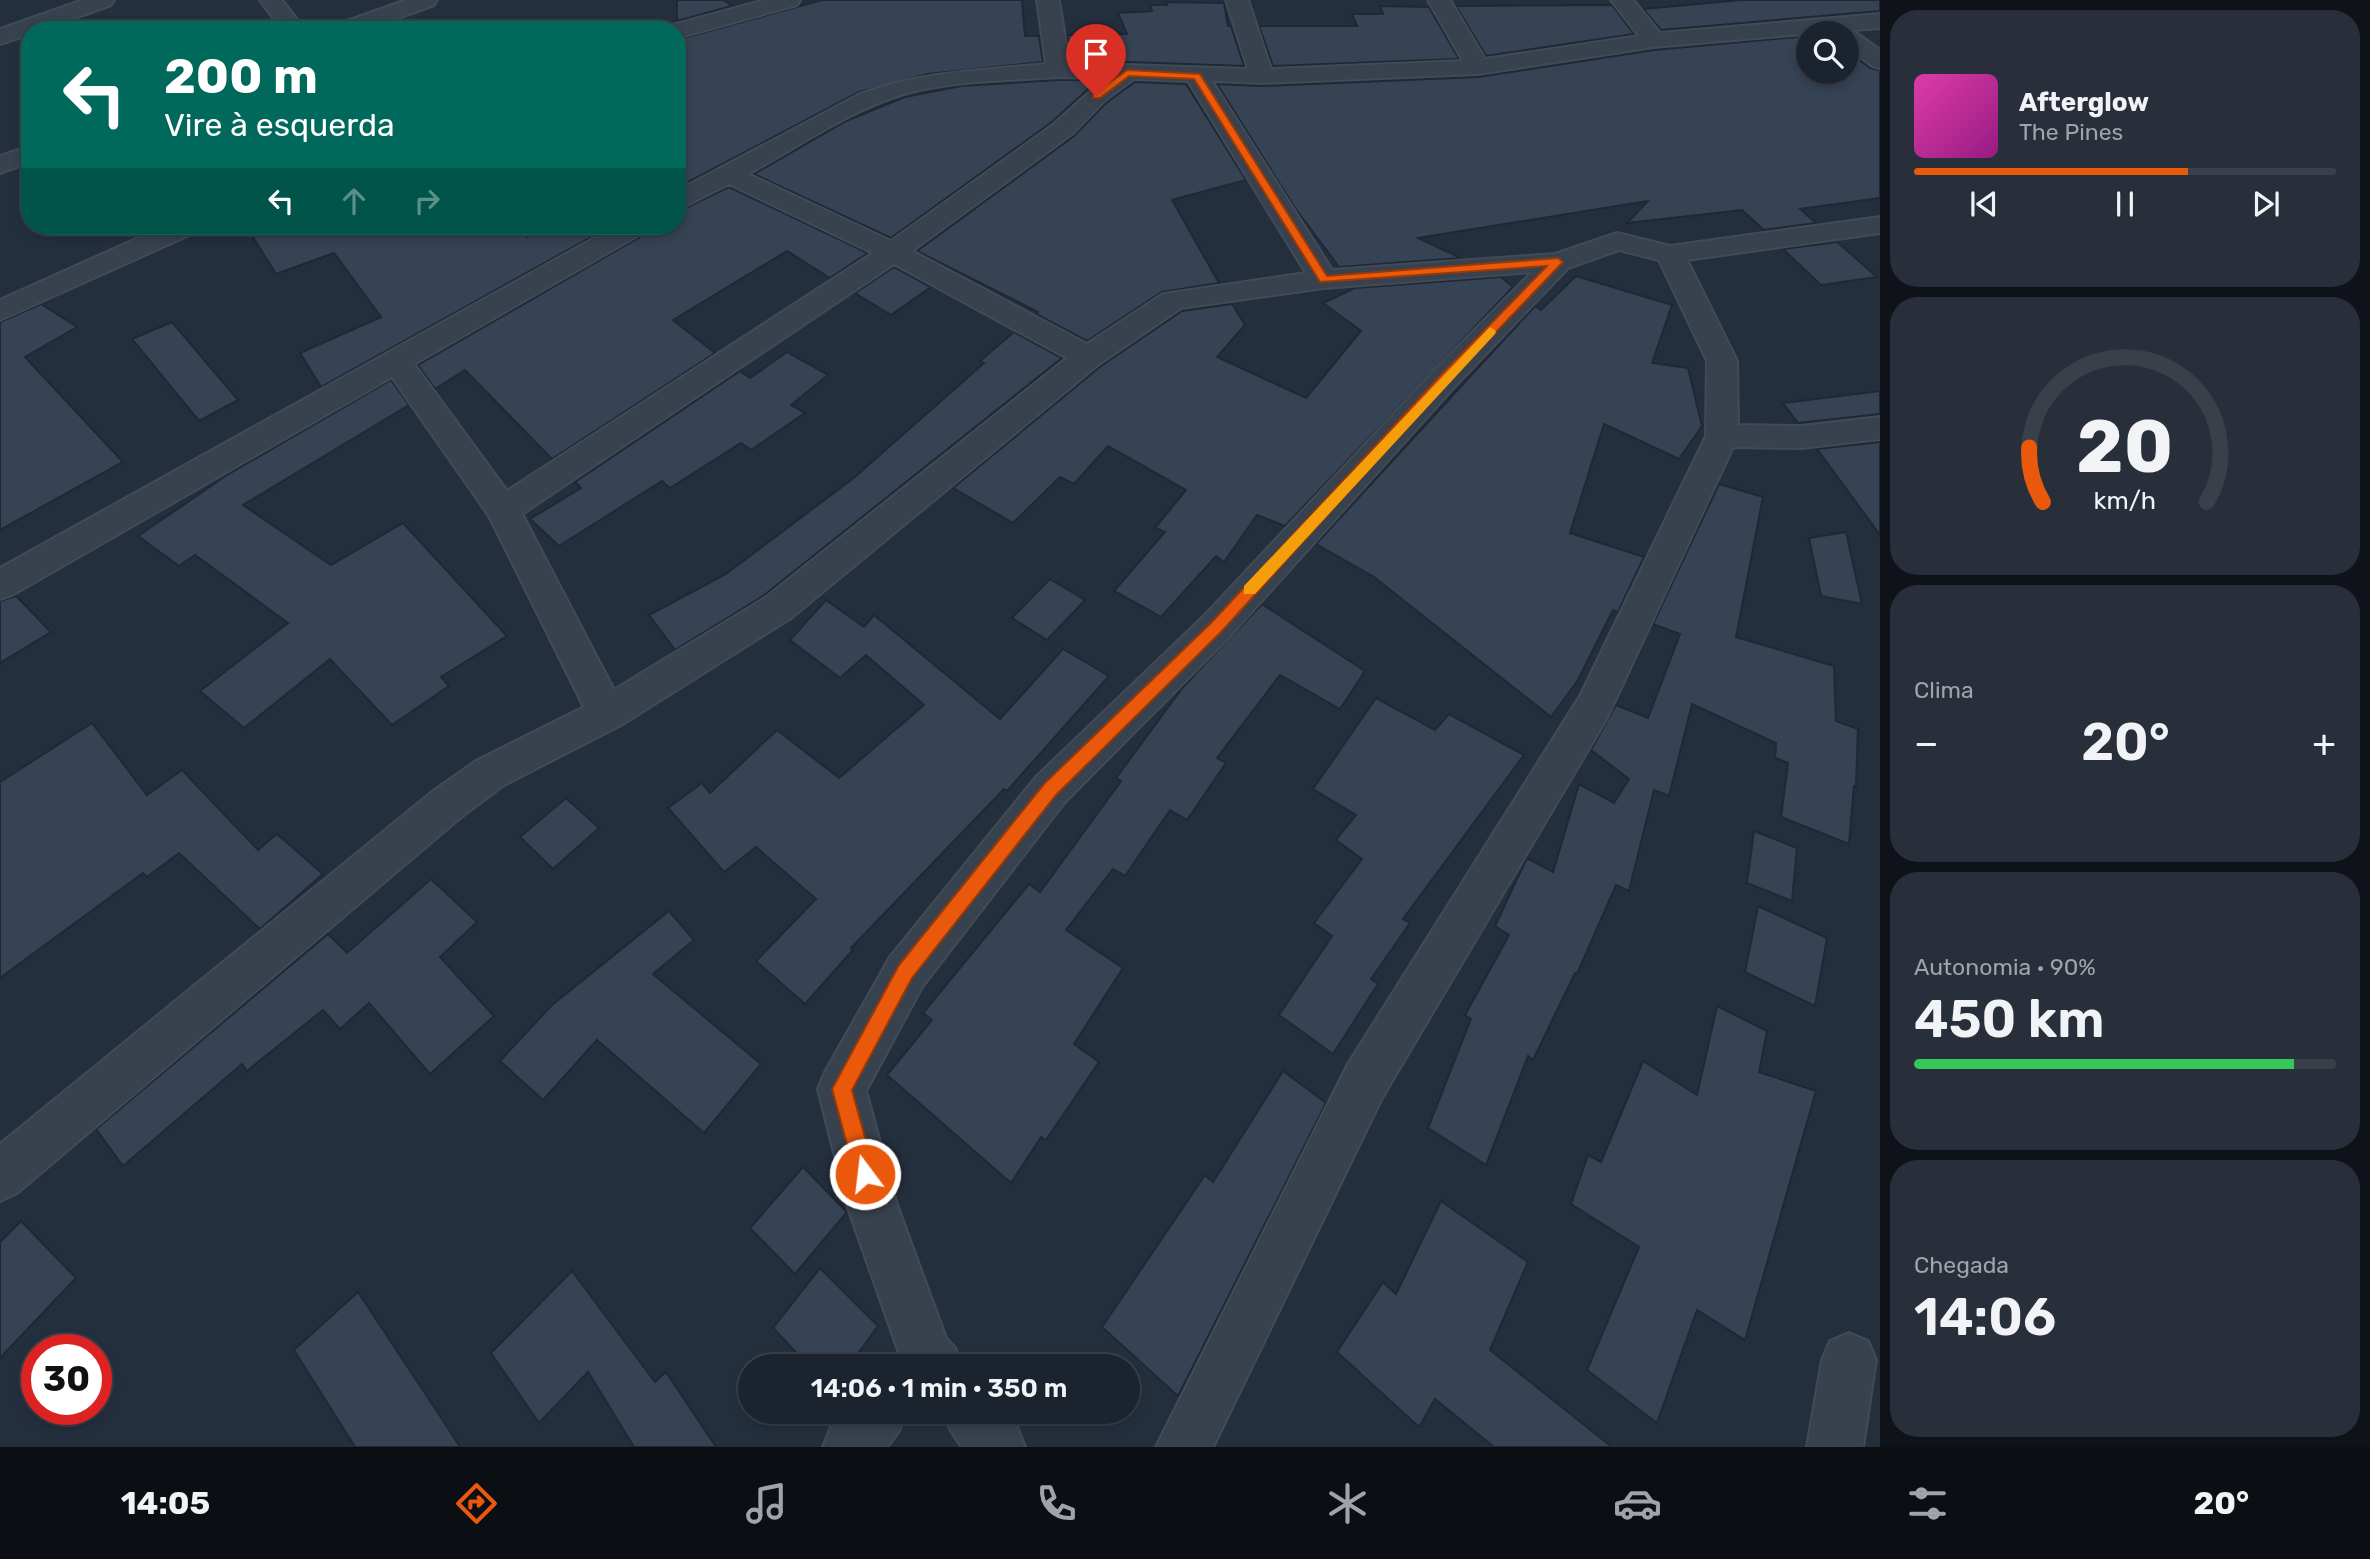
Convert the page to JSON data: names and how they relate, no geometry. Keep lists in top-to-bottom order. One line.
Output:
{"page":{"turn":["200 m","Vire à esquerda"],"song":["Afterglow","The Pines"],"tile":["Clima",["Autonomia · 90%","450 km"],["Chegada","14:06"]],"heat":["−","20°","+"],"limit":"30","trip":"14:06 · 1 min · 350 m","tabs":["14:05","20°"],"gauge":["20","km/h"]}}
